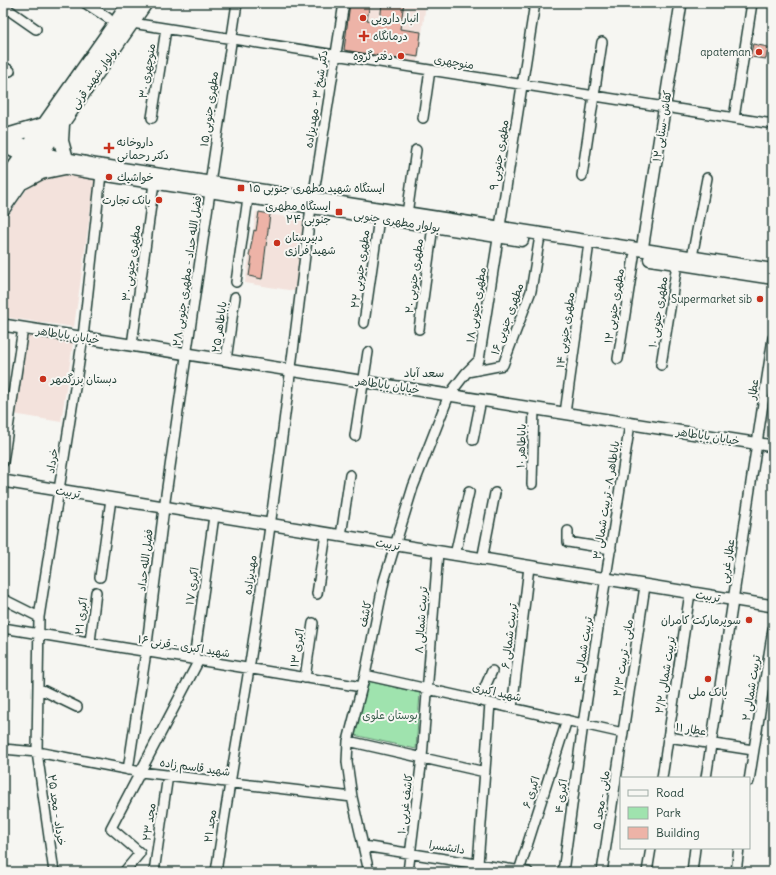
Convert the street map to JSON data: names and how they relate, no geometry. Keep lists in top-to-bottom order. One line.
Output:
{"streets":{"main road":["بولوار شهید قرنی","بولوار مطهری جنوبی"],"street":["منوچهری","منوچهری ۳۰","دکتر شیخ ۳ - مهدیزاده","مطهری جنوبی ۱۵","کفاش -سنایی ۱۲","مطهری جنوبی ۹","مطهری جنوبی ۳۰","مطهری جنوبی ۲۲","فضل الله حداد - مطهری جنوبی ۲۸","مطهری جنوبی ۲۰","مطهری جنوبی ۱۸","مطهری جنوبی ۱۲","مطهری جنوبی ۱۰","مطهری جنوبی ۱۶","باباطاهر ۲۵","مطهری جنوبی ۱۴","خیابان باباطاهر","عطار","باباطاهر ۱۰","خرداد","تربیت","باباطاهر ۸- تربیت شمالی ۳","فضل الله حداد","عطار غربی","مهدیزاده","اکبری ۱۷","کاشف","اکبری ۲۱","تربیت شمالی ۸","تربیت شمالی ۶","شهید اکبری - قرنی ۱۶","اکبری ۱۳","تربیت شمالی ۴","مانی - تربیت ۲/۳","تربیت شمالی ۲/۲","تربیت شمالی ۲","شهید اکبری","عطار ۱۱","شهید قاسم زاده","اکبری ۶","اکبری ۴","مانی - مجد ۵","کاشف غربی ۱۰","خرداد - مجد ۲۵","مجد ۲۳","مجد ۲۱","دانشسرا"]},"crossings":[["منوچهری","منوچهری ۳۰"],["منوچهری","بولوار شهید قرنی"],["منوچهری","دکتر شیخ ۳ - مهدیزاده"],["منوچهری","مطهری جنوبی ۱۵"],["منوچهری","کفاش -سنایی ۱۲"],["منوچهری","مطهری جنوبی ۹"],["بولوار شهید قرنی","بولوار مطهری جنوبی"],["دکتر شیخ ۳ - مهدیزاده","بولوار مطهری جنوبی"],["دکتر شیخ ۳ - مهدیزاده","خیابان باباطاهر"],["دکتر شیخ ۳ - مهدیزاده","مهدیزاده"],["مطهری جنوبی ۱۵","بولوار مطهری جنوبی"],["مطهری جنوبی ۱۵","فضل الله حداد - مطهری جنوبی ۲۸"],["کفاش -سنایی ۱۲","بولوار مطهری جنوبی"],["کفاش -سنایی ۱۲","مطهری جنوبی ۱۲"],["مطهری جنوبی ۹","بولوار مطهری جنوبی"],["مطهری جنوبی ۹","مطهری جنوبی ۱۸"],["بولوار مطهری جنوبی","مطهری جنوبی ۳۰"],["بولوار مطهری جنوبی","مطهری جنوبی ۲۲"],["بولوار مطهری جنوبی","فضل الله حداد - مطهری جنوبی ۲۸"],["بولوار مطهری جنوبی","مطهری جنوبی ۲۰"],["بولوار مطهری جنوبی","مطهری جنوبی ۱۸"],["بولوار مطهری جنوبی","مطهری جنوبی ۱۲"],["بولوار مطهری جنوبی","مطهری جنوبی ۱۰"],["بولوار مطهری جنوبی","مطهری جنوبی ۱۶"],["بولوار مطهری جنوبی","مطهری جنوبی ۱۴"],["بولوار مطهری جنوبی","خرداد"],["مطهری جنوبی ۳۰","خیابان باباطاهر"],["فضل الله حداد - مطهری جنوبی ۲۸","خیابان باباطاهر"],["فضل الله حداد - مطهری جنوبی ۲۸","فضل الله حداد"],["مطهری جنوبی ۱۸","مطهری جنوبی ۱۶"],["مطهری جنوبی ۱۸","کاشف"],["مطهری جنوبی ۱۶","کاشف"],["باباطاهر ۲۵","خیابان باباطاهر"],["مطهری جنوبی ۱۴","خیابان باباطاهر"],["خیابان باباطاهر","عطار"],["خیابان باباطاهر","باباطاهر ۱۰"],["خیابان باباطاهر","خرداد"],["خیابان باباطاهر","باباطاهر ۸- تربیت شمالی ۳"],["خیابان باباطاهر","فضل الله حداد"],["خیابان باباطاهر","عطار غربی"],["خیابان باباطاهر","مهدیزاده"],["خیابان باباطاهر","کاشف"],["عطار","عطار غربی"],["خرداد","تربیت"],["خرداد","شهید اکبری - قرنی ۱۶"],["خرداد","شهید قاسم زاده"],["خرداد","خرداد - مجد ۲۵"],["تربیت","باباطاهر ۸- تربیت شمالی ۳"],["تربیت","فضل الله حداد"],["تربیت","عطار غربی"],["تربیت","مهدیزاده"],["تربیت","اکبری ۱۷"],["تربیت","کاشف"],["تربیت","تربیت شمالی ۸"],["تربیت","تربیت شمالی ۶"],["تربیت","تربیت شمالی ۴"],["تربیت","مانی - تربیت ۲/۳"],["تربیت","تربیت شمالی ۲/۲"],["باباطاهر ۸- تربیت شمالی ۳","تربیت شمالی ۴"],["فضل الله حداد","شهید اکبری - قرنی ۱۶"],["فضل الله حداد","شهید قاسم زاده"],["عطار غربی","عطار ۱۱"],["مهدیزاده","شهید اکبری - قرنی ۱۶"],["مهدیزاده","شهید قاسم زاده"],["مهدیزاده","مجد ۲۱"],["اکبری ۱۷","شهید اکبری - قرنی ۱۶"],["اکبری ۱۷","شهید قاسم زاده"],["کاشف","شهید اکبری - قرنی ۱۶"],["کاشف","شهید اکبری"],["کاشف","شهید قاسم زاده"],["کاشف","دانشسرا"],["اکبری ۲۱","شهید اکبری - قرنی ۱۶"],["تربیت شمالی ۸","شهید اکبری"],["تربیت شمالی ۸","کاشف غربی ۱۰"],["تربیت شمالی ۶","شهید اکبری"],["شهید اکبری - قرنی ۱۶","اکبری ۱۳"],["تربیت شمالی ۴","شهید اکبری"],["تربیت شمالی ۴","اکبری ۴"],["مانی - تربیت ۲/۳","شهید اکبری"],["مانی - تربیت ۲/۳","مانی - مجد ۵"],["تربیت شمالی ۲/۲","عطار ۱۱"],["تربیت شمالی ۲","عطار ۱۱"],["شهید اکبری","اکبری ۶"],["شهید اکبری","اکبری ۴"],["شهید اکبری","مانی - مجد ۵"],["شهید قاسم زاده","خرداد - مجد ۲۵"],["شهید قاسم زاده","مجد ۲۳"],["شهید قاسم زاده","مجد ۲۱"],["اکبری ۶","دانشسرا"],["کاشف غربی ۱۰","دانشسرا"]],"districts":["سعد آباد"],"parks":["بوستان علوی"],"places":{"other":["انبار دارویی","apateman","دفتر گروه","خواشيك","بانک تجارت","دبیرستان شهید فرازی","Supermarket sib","دبستان بزرگمهر","سوپرمارکت کامران","بانک ملی"],"health":["درمانگاه","داروخانه دکتر رحمانی"],"transit":["ایستگاه شهید مطهری جنوبی ۱۵","ایستگاه مطهری جنوبی ۲۴"]},"legend":["Road","Park","Building"]}
